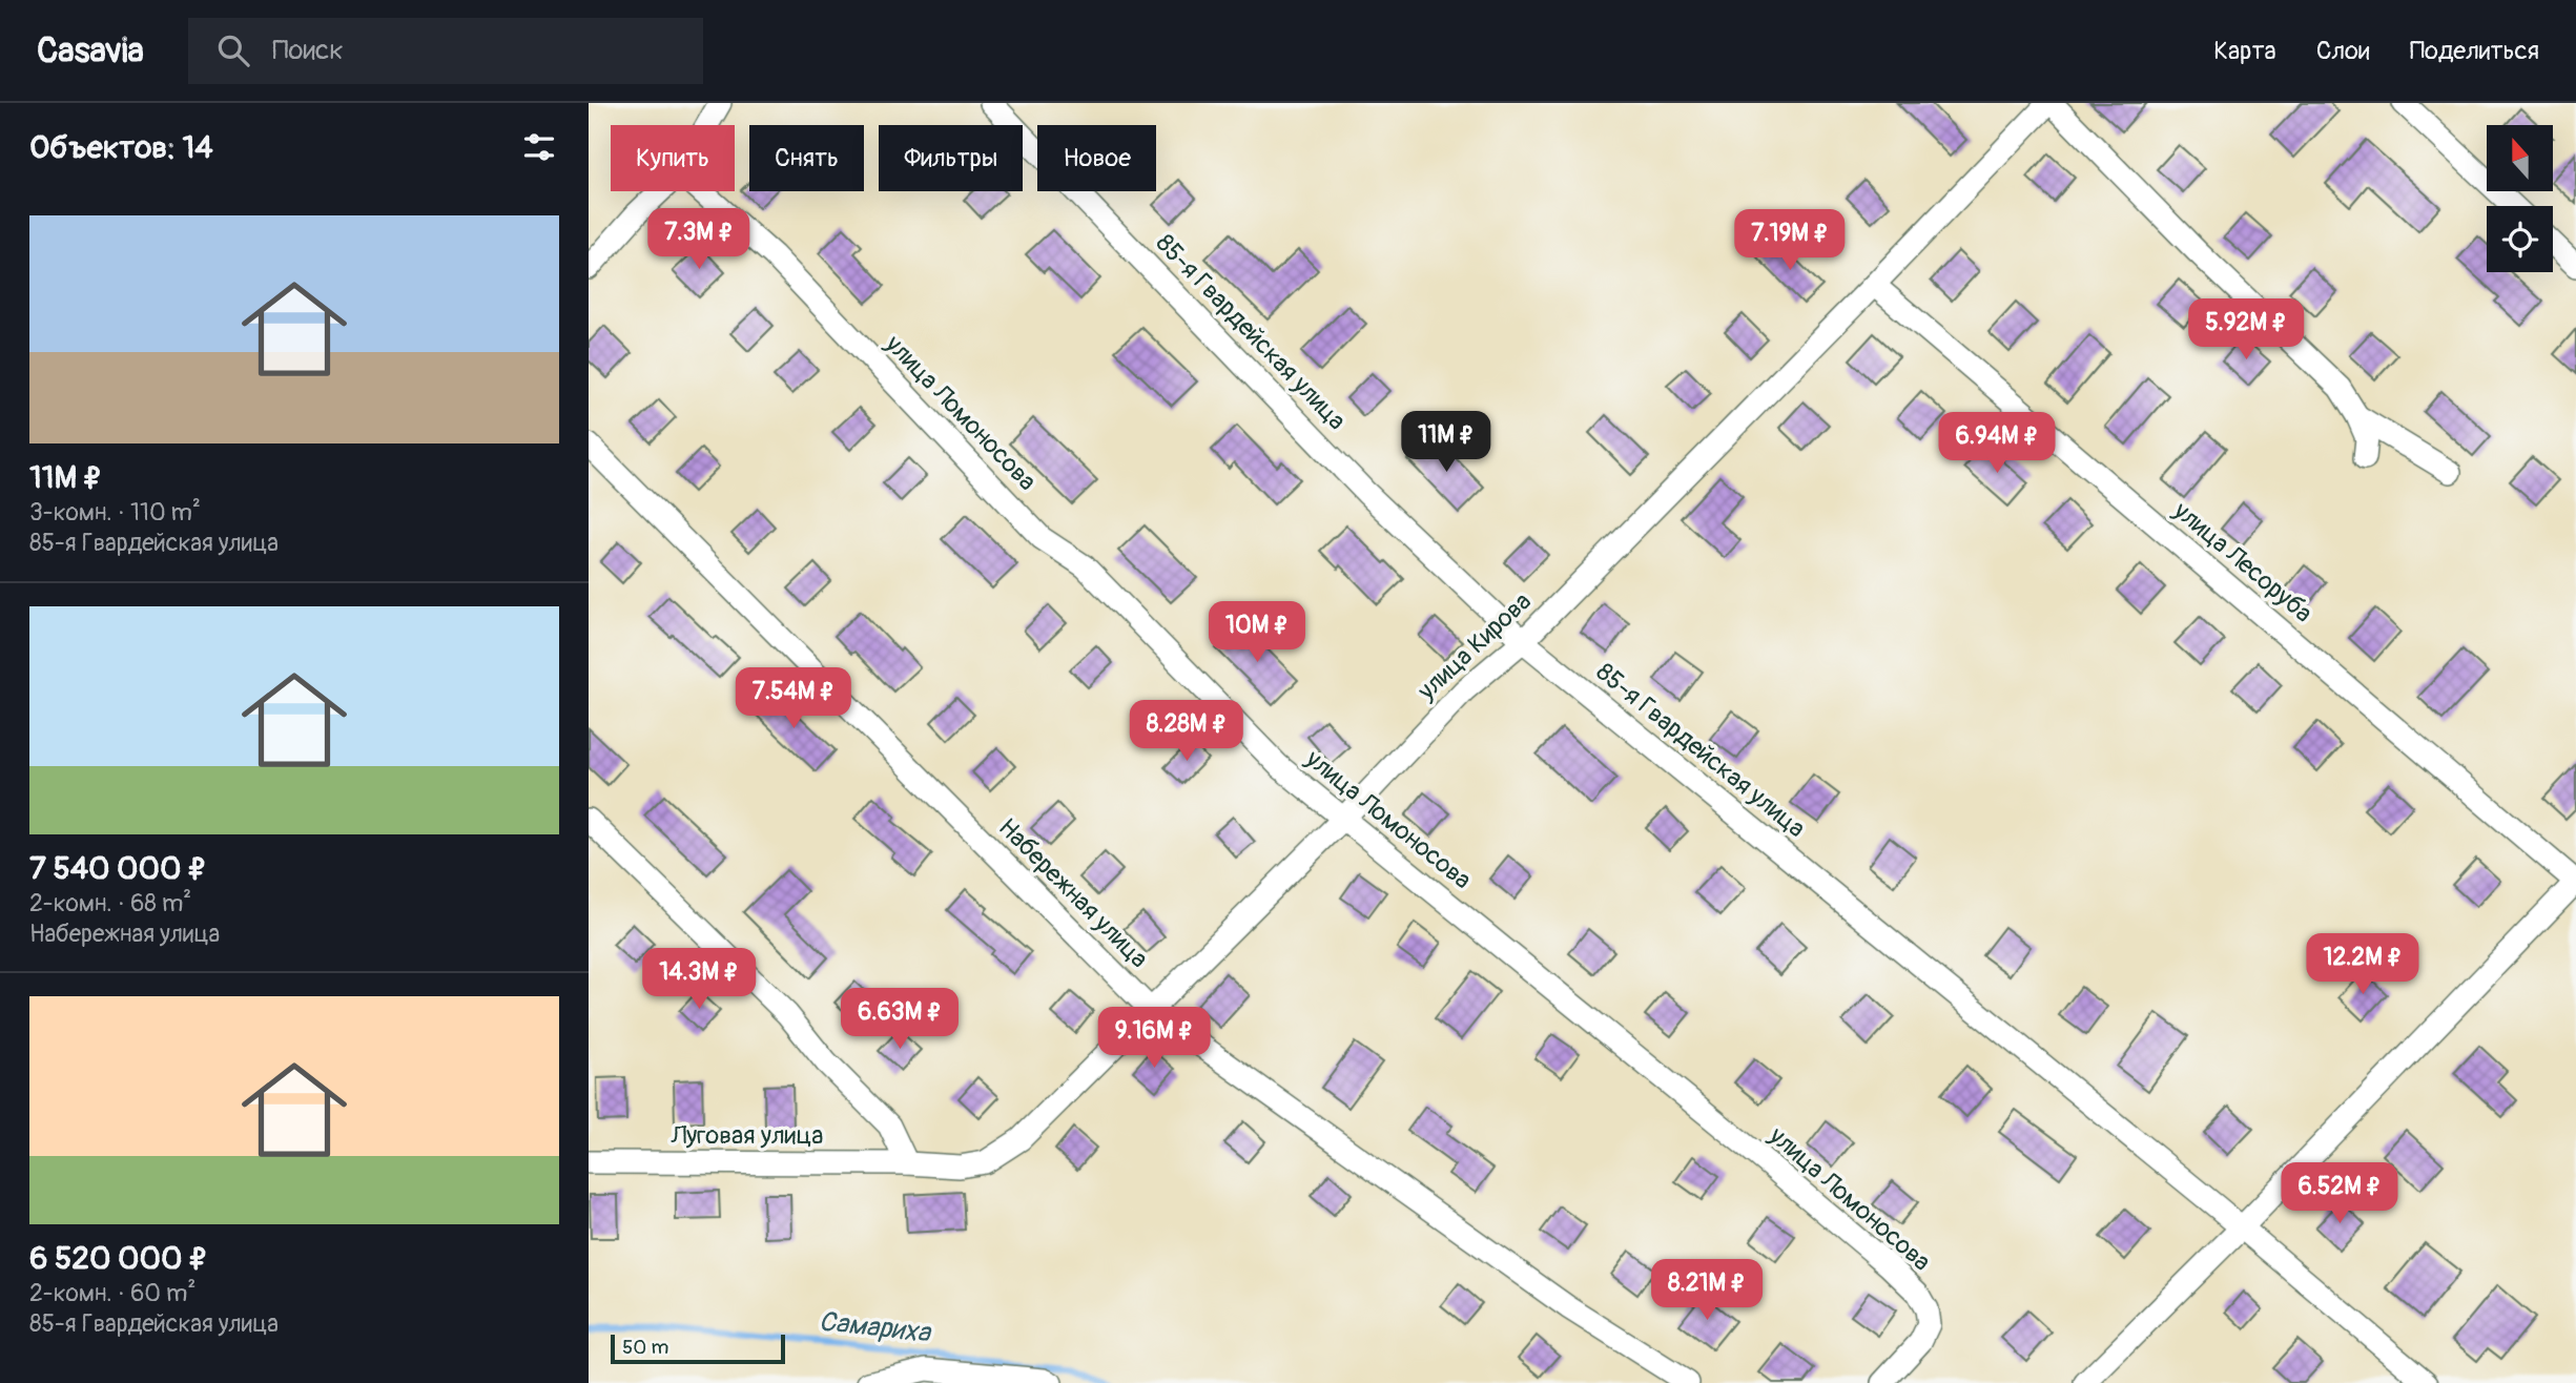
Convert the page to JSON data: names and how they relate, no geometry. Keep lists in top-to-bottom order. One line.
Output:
{"streets":{"street":["85-я Гвардейская улица","улица Ломоносова","улица Лесоруба","улица Кирова","Набережная улица","Луговая улица"]},"crossings":[["85-я Гвардейская улица","улица Кирова"],["улица Ломоносова","улица Кирова"],["улица Лесоруба","улица Кирова"],["улица Кирова","Набережная улица"],["улица Кирова","Луговая улица"]],"water":["Самариха"],"scale_bar":"50 m","north":"top","page":{"header":"Casavia","search":"Поиск","nav":["Карта","Слои","Поделиться"],"heading":"Объектов: 14","chip":["Купить","Снять","Фильтры","Новое"],"list":[{"name":"11M ₽","note":"3-комн. · 110 m² · 85-я Гвардейская улица"},{"name":"7 540 000 ₽","note":"2-комн. · 68 m² · Набережная улица"},{"name":"6 520 000 ₽","note":"2-комн. · 60 m² · 85-я Гвардейская улица"}],"price":["7.3M ₽","7.19M ₽","5.92M ₽","11M ₽","6.94M ₽","10M ₽","7.54M ₽","8.28M ₽","12.2M ₽","14.3M ₽","6.63M ₽","9.16M ₽","6.52M ₽","8.21M ₽"],"scale":"50 m"}}
